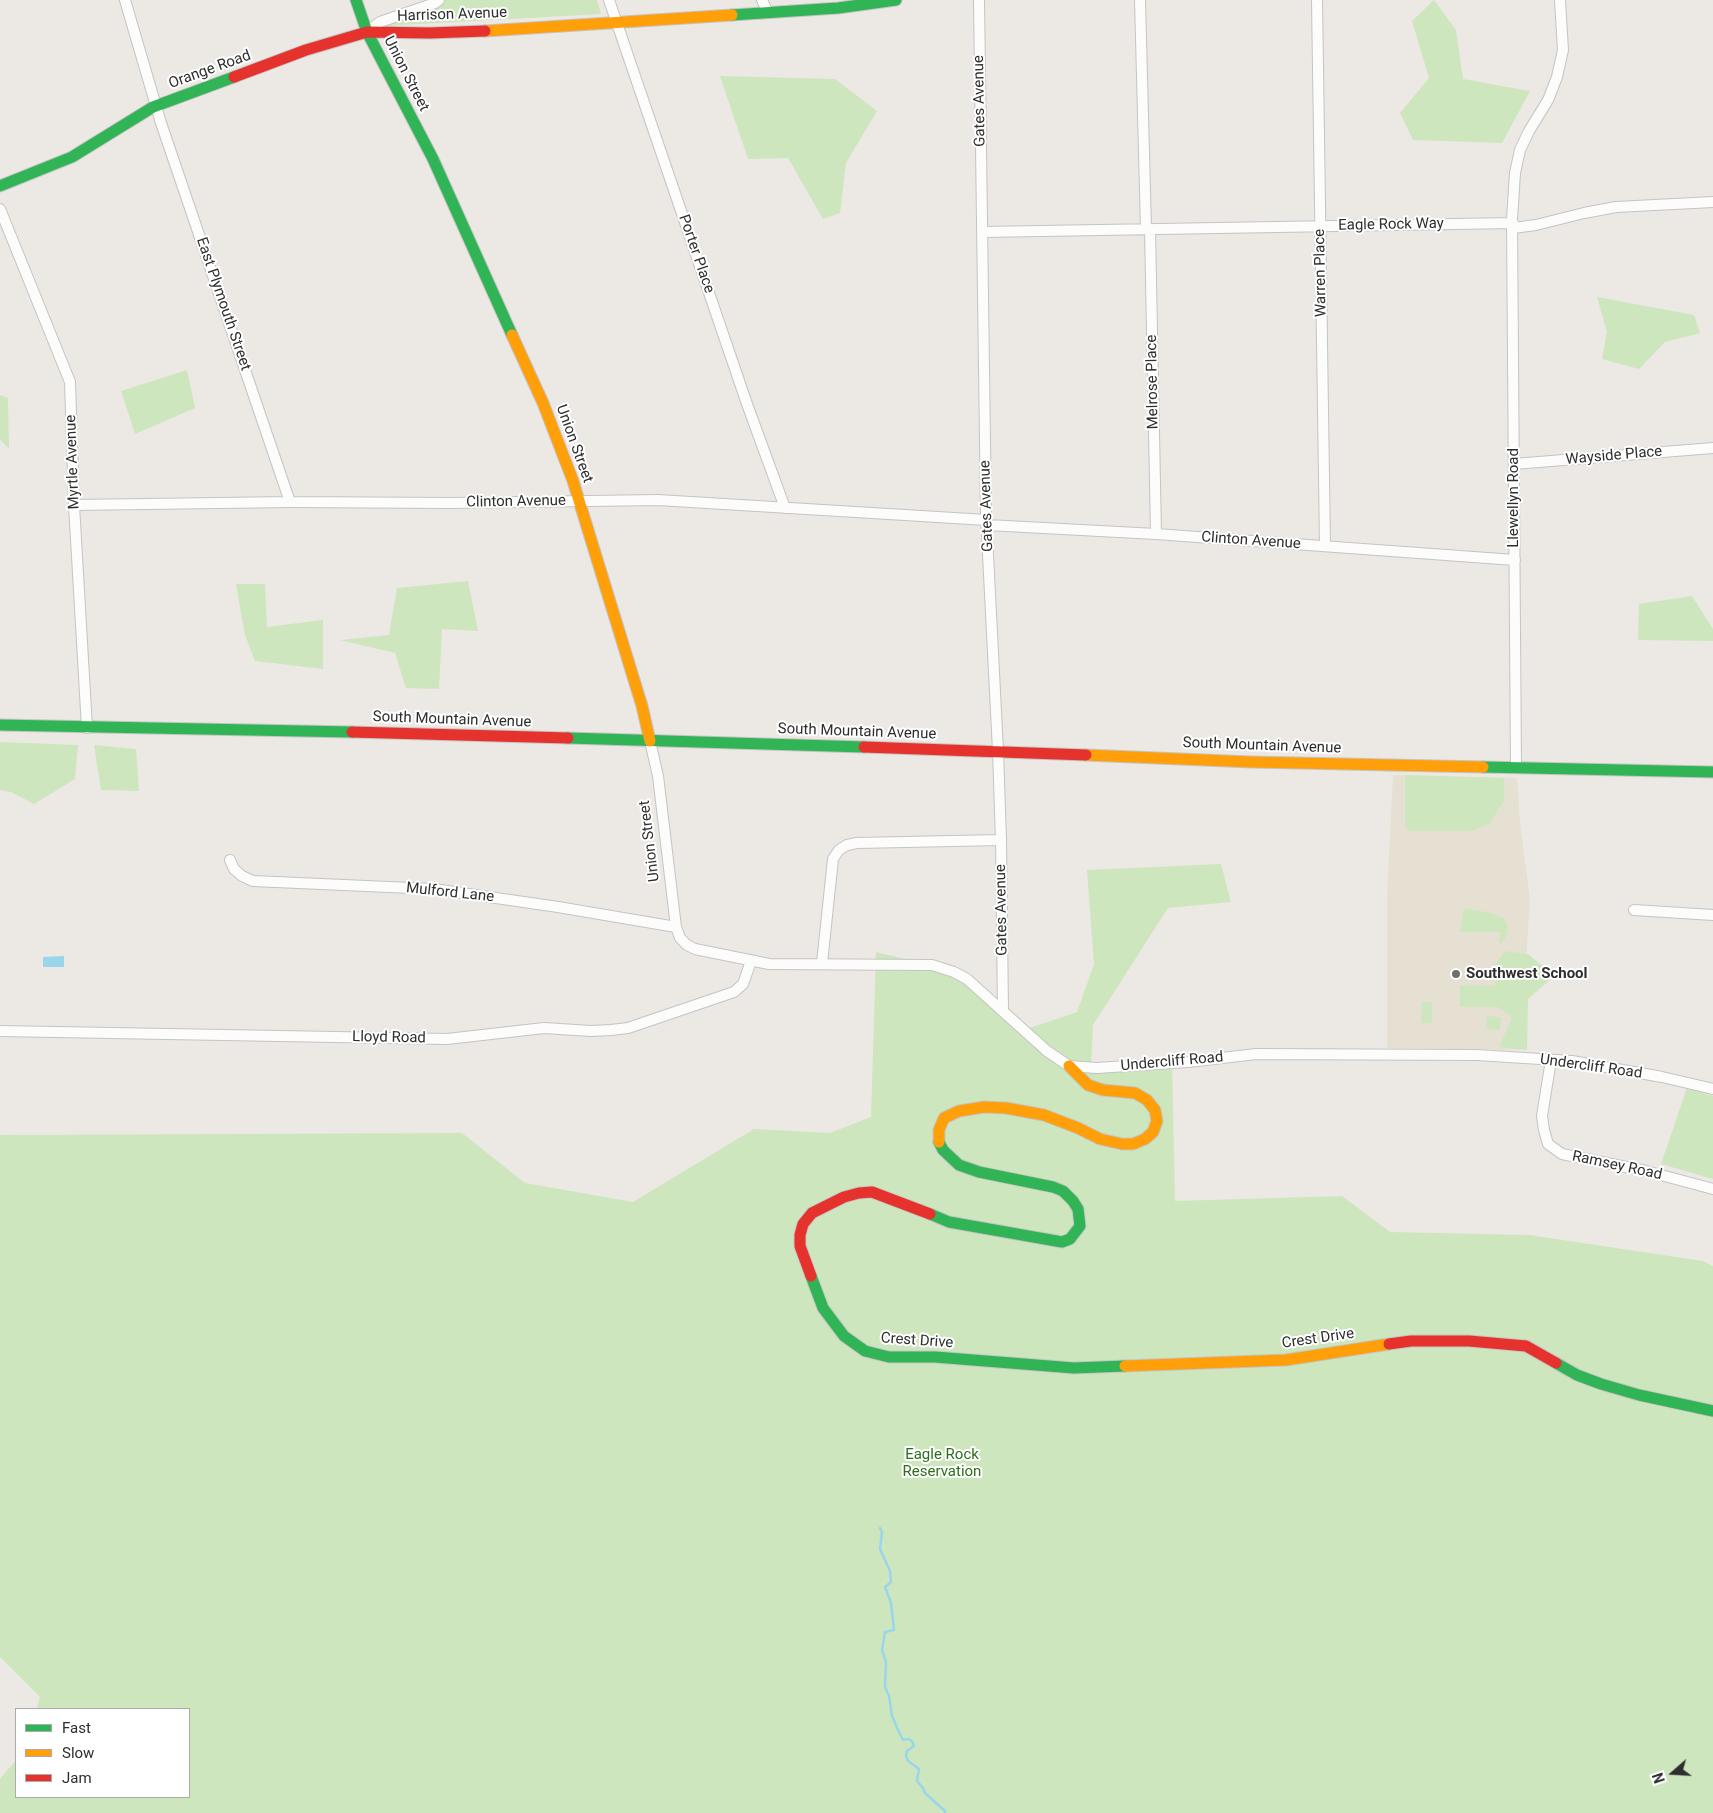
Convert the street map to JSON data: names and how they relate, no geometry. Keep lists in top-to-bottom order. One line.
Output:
{"streets":{"street":["Harrison Avenue","Orange Road","Union Street","Gates Avenue","Eagle Rock Way","Porter Place","Warren Place","East Plymouth Street","Melrose Place","Wayside Place","Myrtle Avenue","Llewellyn Road","Clinton Avenue","South Mountain Avenue","Mulford Lane","Lloyd Road","Undercliff Road","Ramsey Road","Crest Drive"]},"crossings":[["Harrison Avenue","Orange Road"],["Harrison Avenue","Union Street"],["Harrison Avenue","Porter Place"],["Orange Road","Union Street"],["Orange Road","East Plymouth Street"],["Union Street","Clinton Avenue"],["Union Street","South Mountain Avenue"],["Union Street","Mulford Lane"],["Gates Avenue","Eagle Rock Way"],["Gates Avenue","Clinton Avenue"],["Gates Avenue","South Mountain Avenue"],["Eagle Rock Way","Warren Place"],["Eagle Rock Way","Melrose Place"],["Eagle Rock Way","Llewellyn Road"],["Porter Place","Clinton Avenue"],["Warren Place","Clinton Avenue"],["East Plymouth Street","Clinton Avenue"],["Melrose Place","Clinton Avenue"],["Wayside Place","Llewellyn Road"],["Myrtle Avenue","Clinton Avenue"],["Myrtle Avenue","South Mountain Avenue"],["Llewellyn Road","Clinton Avenue"],["Llewellyn Road","South Mountain Avenue"],["Undercliff Road","Ramsey Road"],["Undercliff Road","Crest Drive"]],"parks":["Eagle Rock Reservation"],"places":["Southwest School"],"legend":["Fast","Slow","Jam"],"north":"left"}
